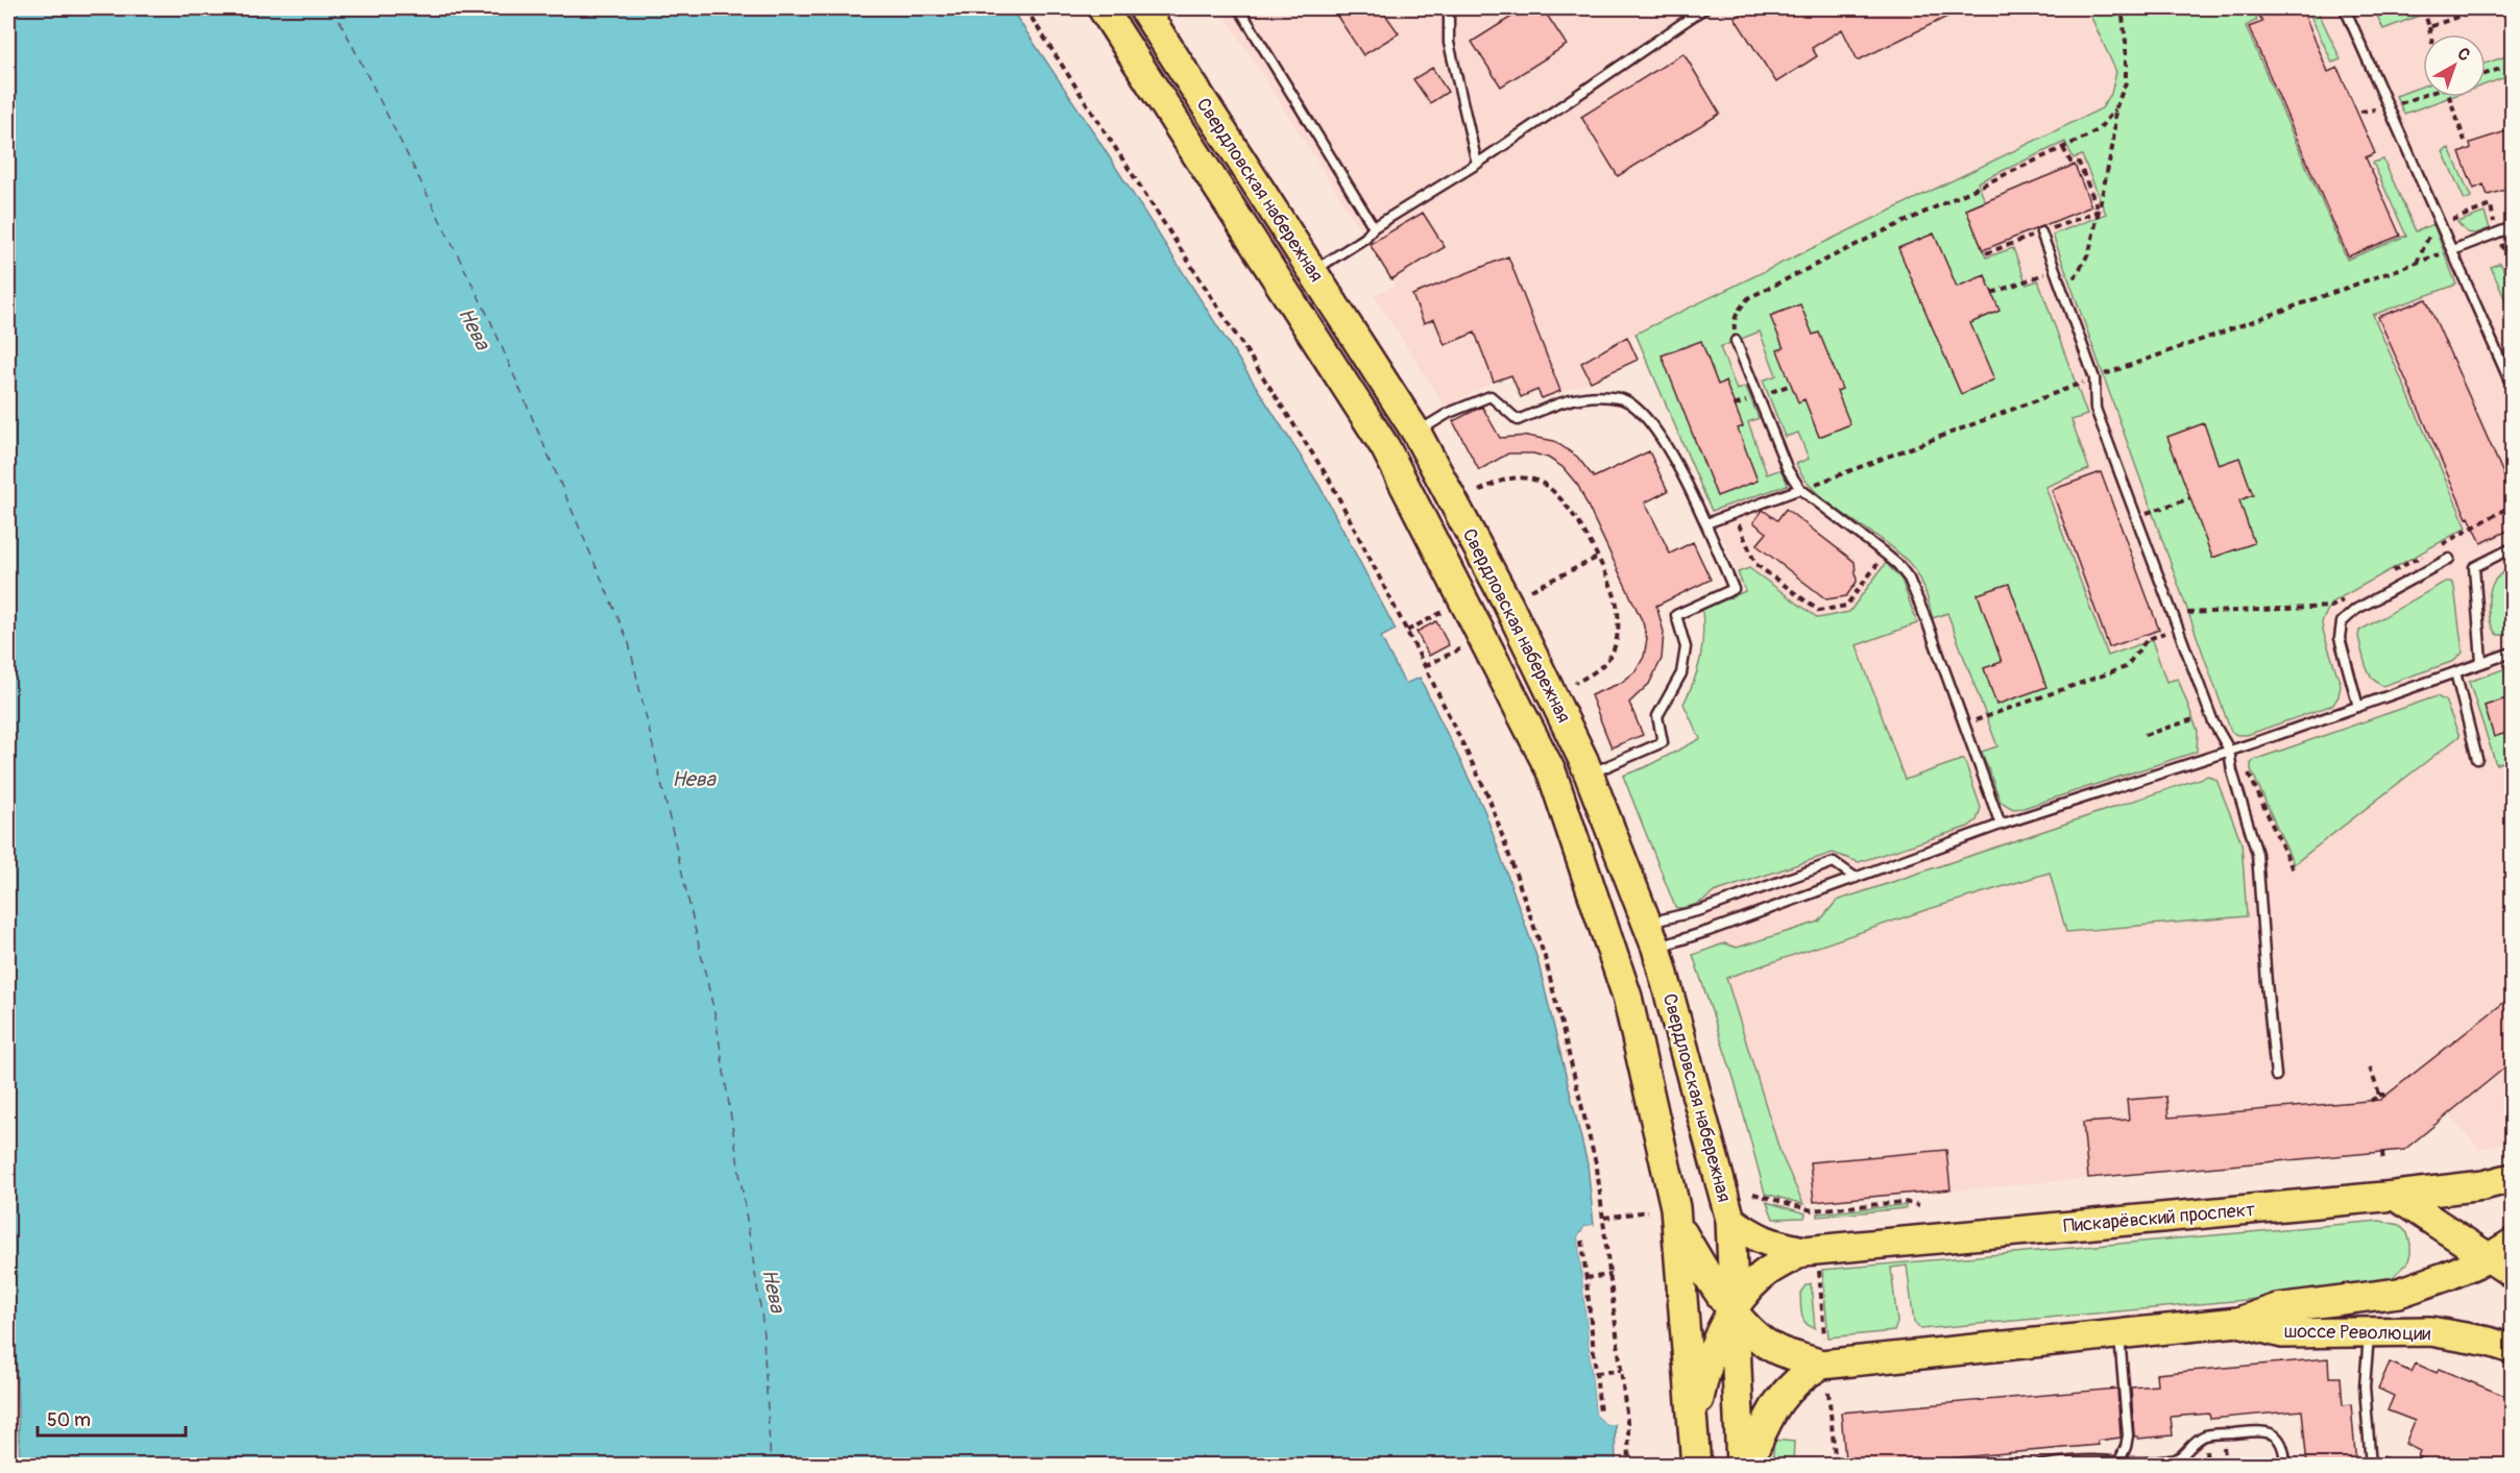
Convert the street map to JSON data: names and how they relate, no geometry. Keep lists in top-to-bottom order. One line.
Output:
{"streets":{"main road":["Свердловская набережная","Пискарёвский проспект","шоссе Революции"]},"crossings":[["Свердловская набережная","Пискарёвский проспект"]],"water":["Нева"],"scale_bar":"50 m","north":"top right"}
